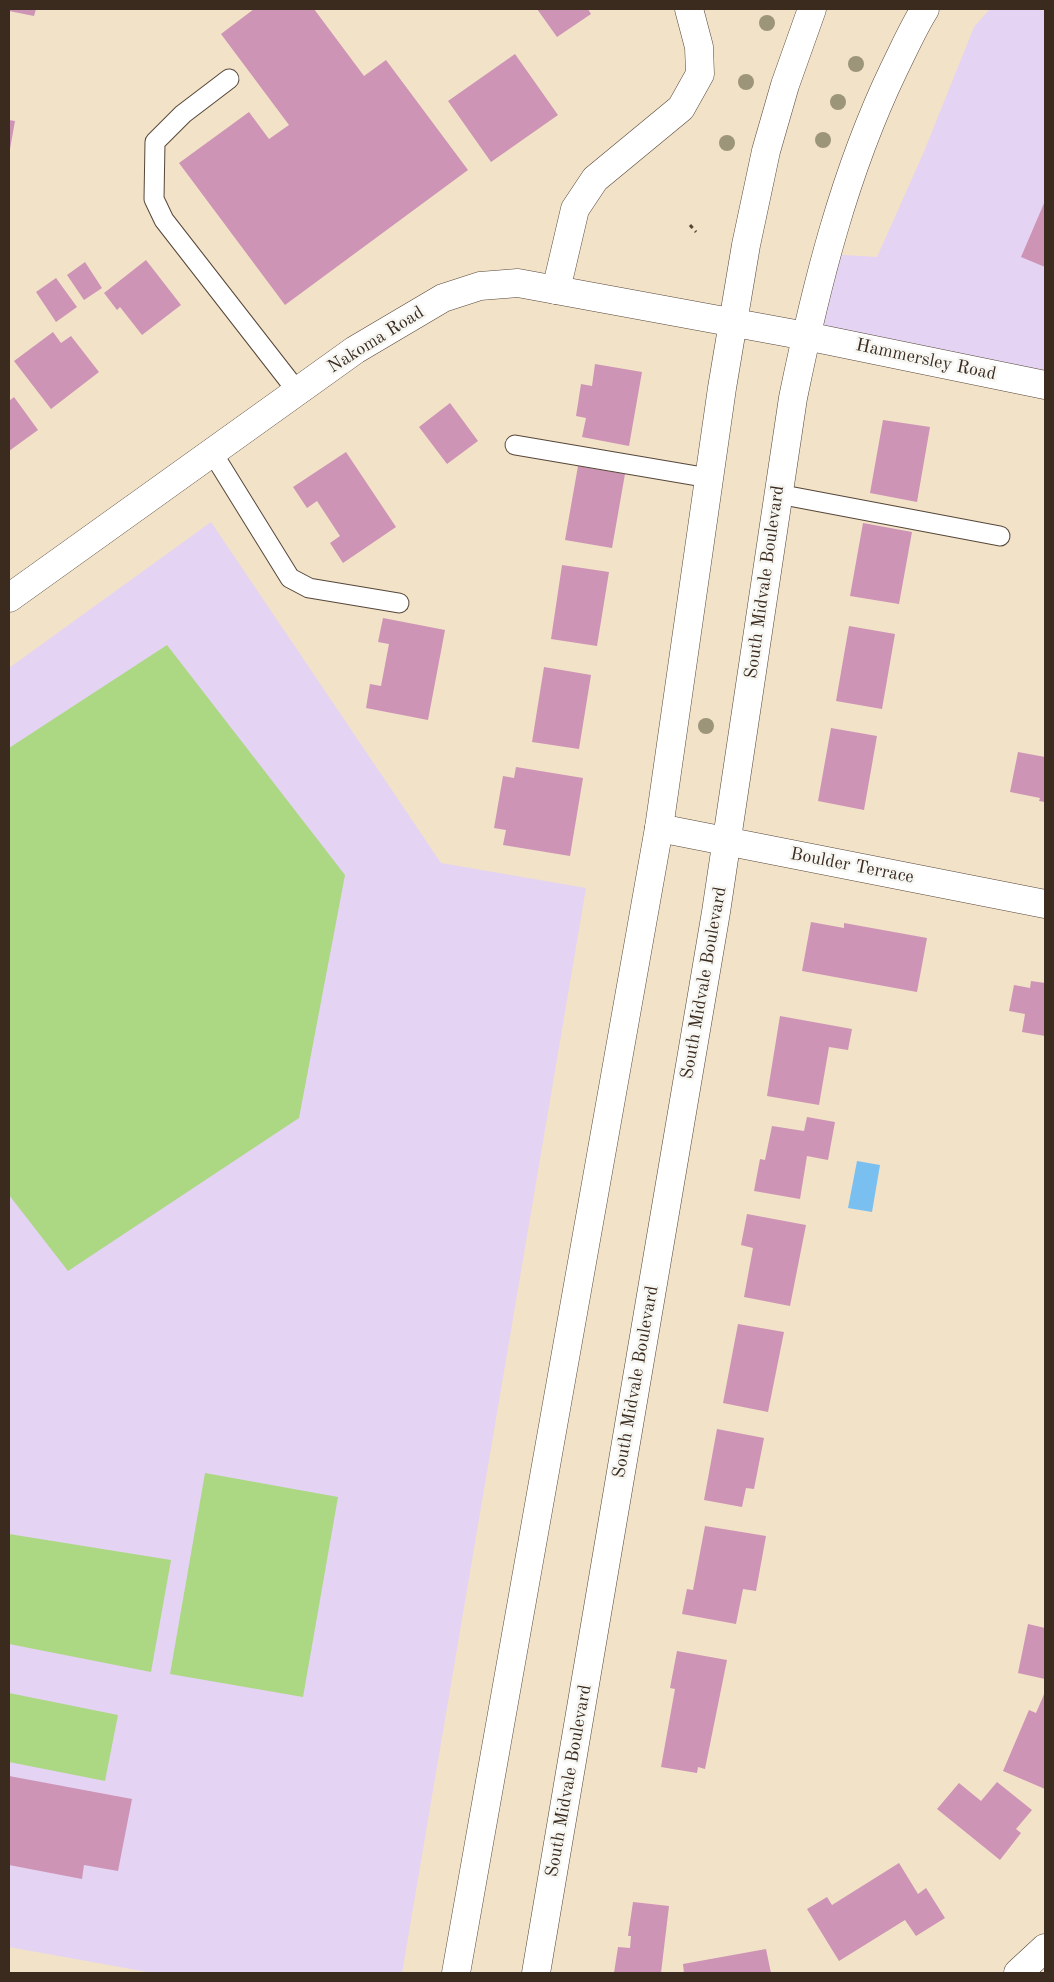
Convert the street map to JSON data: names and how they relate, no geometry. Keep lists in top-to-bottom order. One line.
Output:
{"streets":{"main road":["Nakoma Road","Hammersley Road","South Midvale Boulevard","Boulder Terrace"]},"crossings":[["Nakoma Road","Hammersley Road"],["Nakoma Road","South Midvale Boulevard"],["Hammersley Road","South Midvale Boulevard"],["South Midvale Boulevard","Boulder Terrace"]]}
